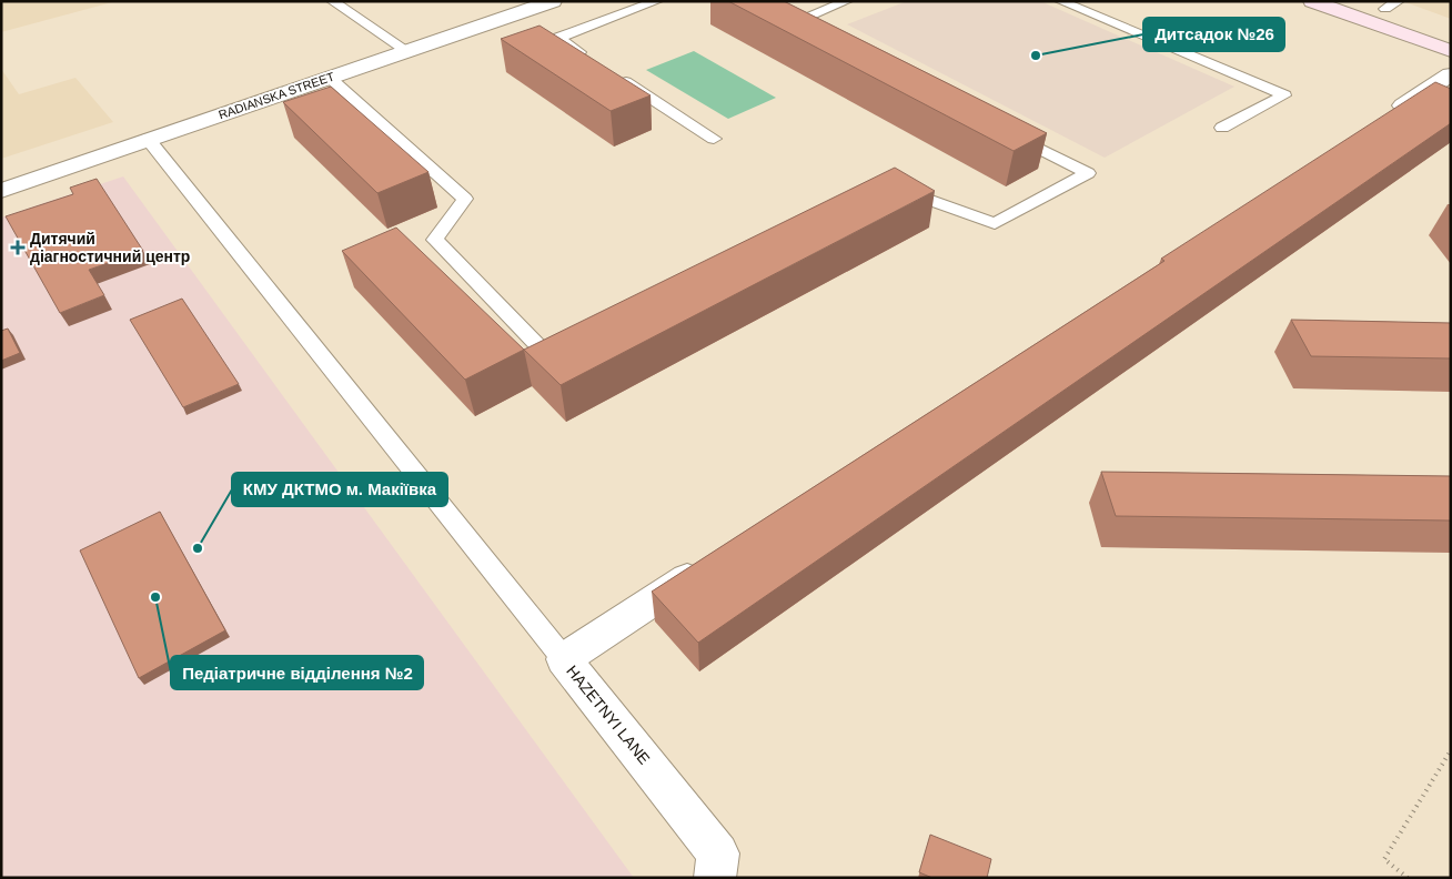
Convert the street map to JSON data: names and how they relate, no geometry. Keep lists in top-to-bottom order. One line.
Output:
{"streets":{"street":["RADIANSKA STREET","HAZETNYI LANE"]},"places":{"other":["Дитсадок №26","КМУ ДКТМО м. Макіївка","Педіатричне відділення №2"],"health":["Дитячий діагностичний центр"]}}
